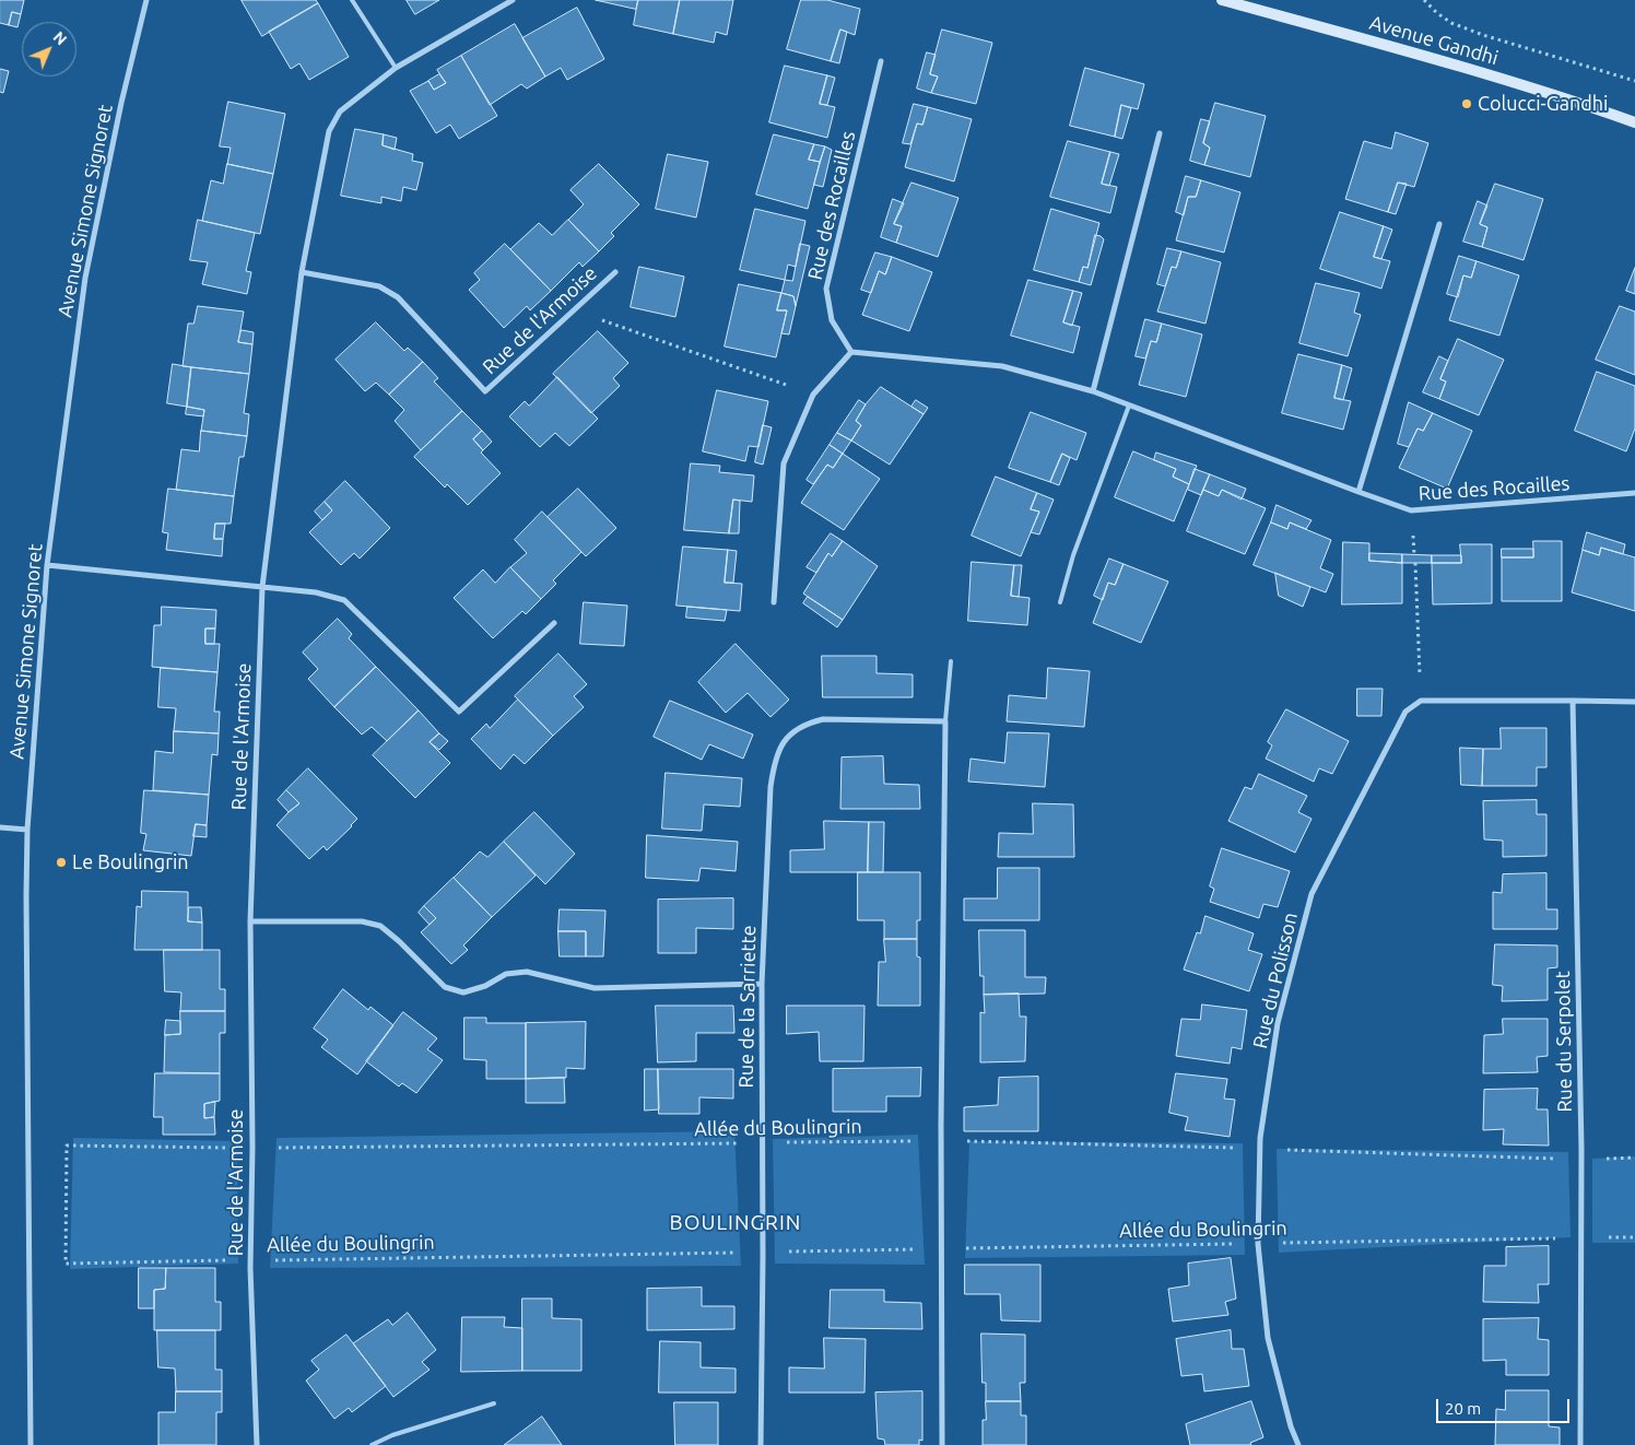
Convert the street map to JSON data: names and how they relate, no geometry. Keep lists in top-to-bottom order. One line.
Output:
{"streets":{"main road":["Avenue Gandhi"],"street":["Rue des Rocailles","Avenue Simone Signoret","Rue de l'Armoise","Rue du Polisson","Rue de la Sarriette","Rue du Serpolet"],"path":["Allée du Boulingrin"]},"crossings":[["Rue de l'Armoise","Allée du Boulingrin"],["Rue du Polisson","Allée du Boulingrin"],["Rue de la Sarriette","Allée du Boulingrin"],["Rue du Serpolet","Allée du Boulingrin"]],"districts":["BOULINGRIN"],"places":["Colucci-Gandhi","Le Boulingrin"],"scale_bar":"20 m","north":"top right"}
